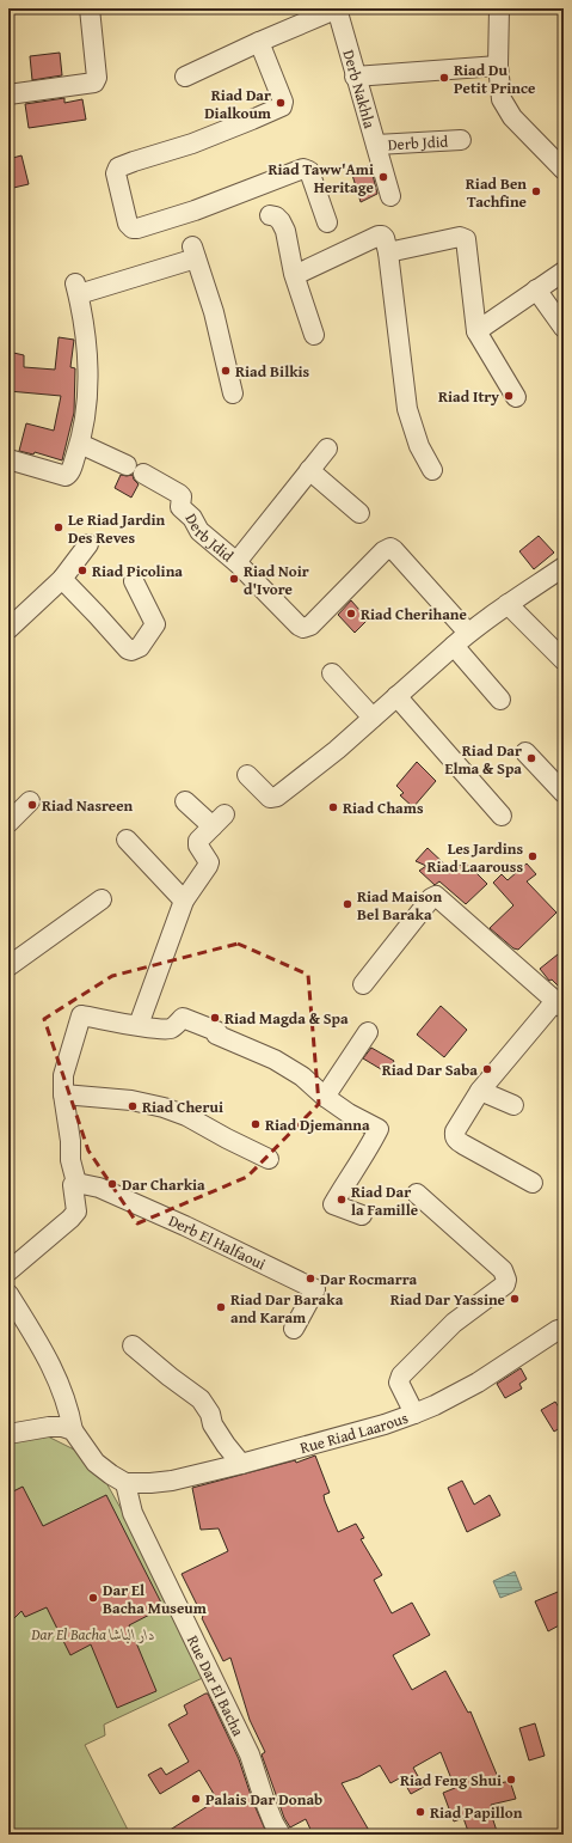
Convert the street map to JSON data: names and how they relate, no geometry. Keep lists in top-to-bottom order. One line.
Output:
{"streets":{"street":["Derb Nakhla","Derb Jdid","Derb El Halfaoui","Rue Riad Laarous","Rue Dar El Bacha"]},"crossings":[["Derb Nakhla","Derb Jdid"],["Rue Riad Laarous","Rue Dar El Bacha"]],"parks":["Dar El Bacha دار الباشا"],"places":["Riad Du Petit Prince","Riad Dar Dialkoum","Riad Taww'Ami Heritage","Riad Ben Tachfine","Riad Bilkis","Riad Itry","Le Riad Jardin Des Reves","Riad Picolina","Riad Noir d'Ivore","Riad Cherihane","Riad Dar Elma & Spa","Riad Nasreen","Riad Chams","Les Jardins Riad Laarouss","Riad Maison Bel Baraka","Riad Magda & Spa","Riad Dar Saba","Riad Cherui","Riad Djemanna","Dar Charkia","Riad Dar la Famille","Dar Rocmarra","Riad Dar Yassine","Riad Dar Baraka and Karam","Dar El Bacha Museum","Riad Feng Shui","Palais Dar Donab","Riad Papillon"]}
